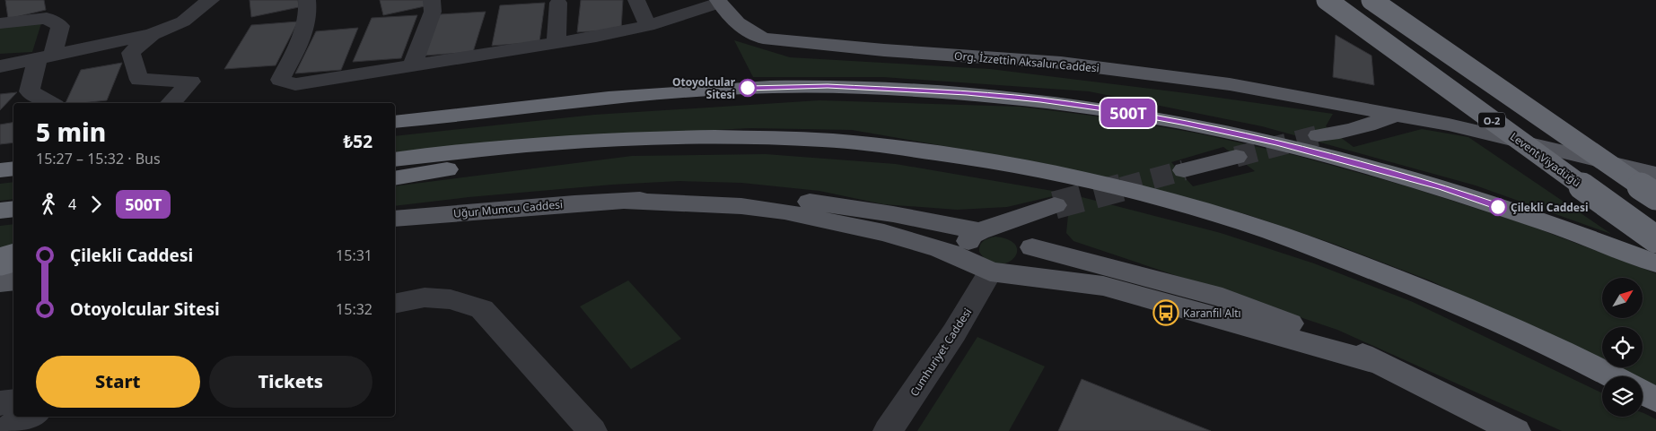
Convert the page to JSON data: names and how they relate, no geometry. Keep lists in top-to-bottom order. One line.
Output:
{"streets":{"highway":["O-2","Levent Viyadüğü"],"main road":["Org. İzzettin Aksalur Caddesi","Uğur Mumcu Caddesi"],"street":["Cumhuriyet Caddesi"]},"places":{"other":["Otoyolcular Sitesi","Çilekli Caddesi"],"bus stop":["Karanfil Altı"]},"lines":["bus line 500T"],"north":"top right","page":{"on_map":"500T","heading":["5 min","15:27 – 15:32 · Bus","₺52"],"legs":["4","500T"],"list":[{"name":"Çilekli Caddesi","value":"15:31"},{"name":"Otoyolcular Sitesi","value":"15:32"}],"buttons":["Start","Tickets"]}}
